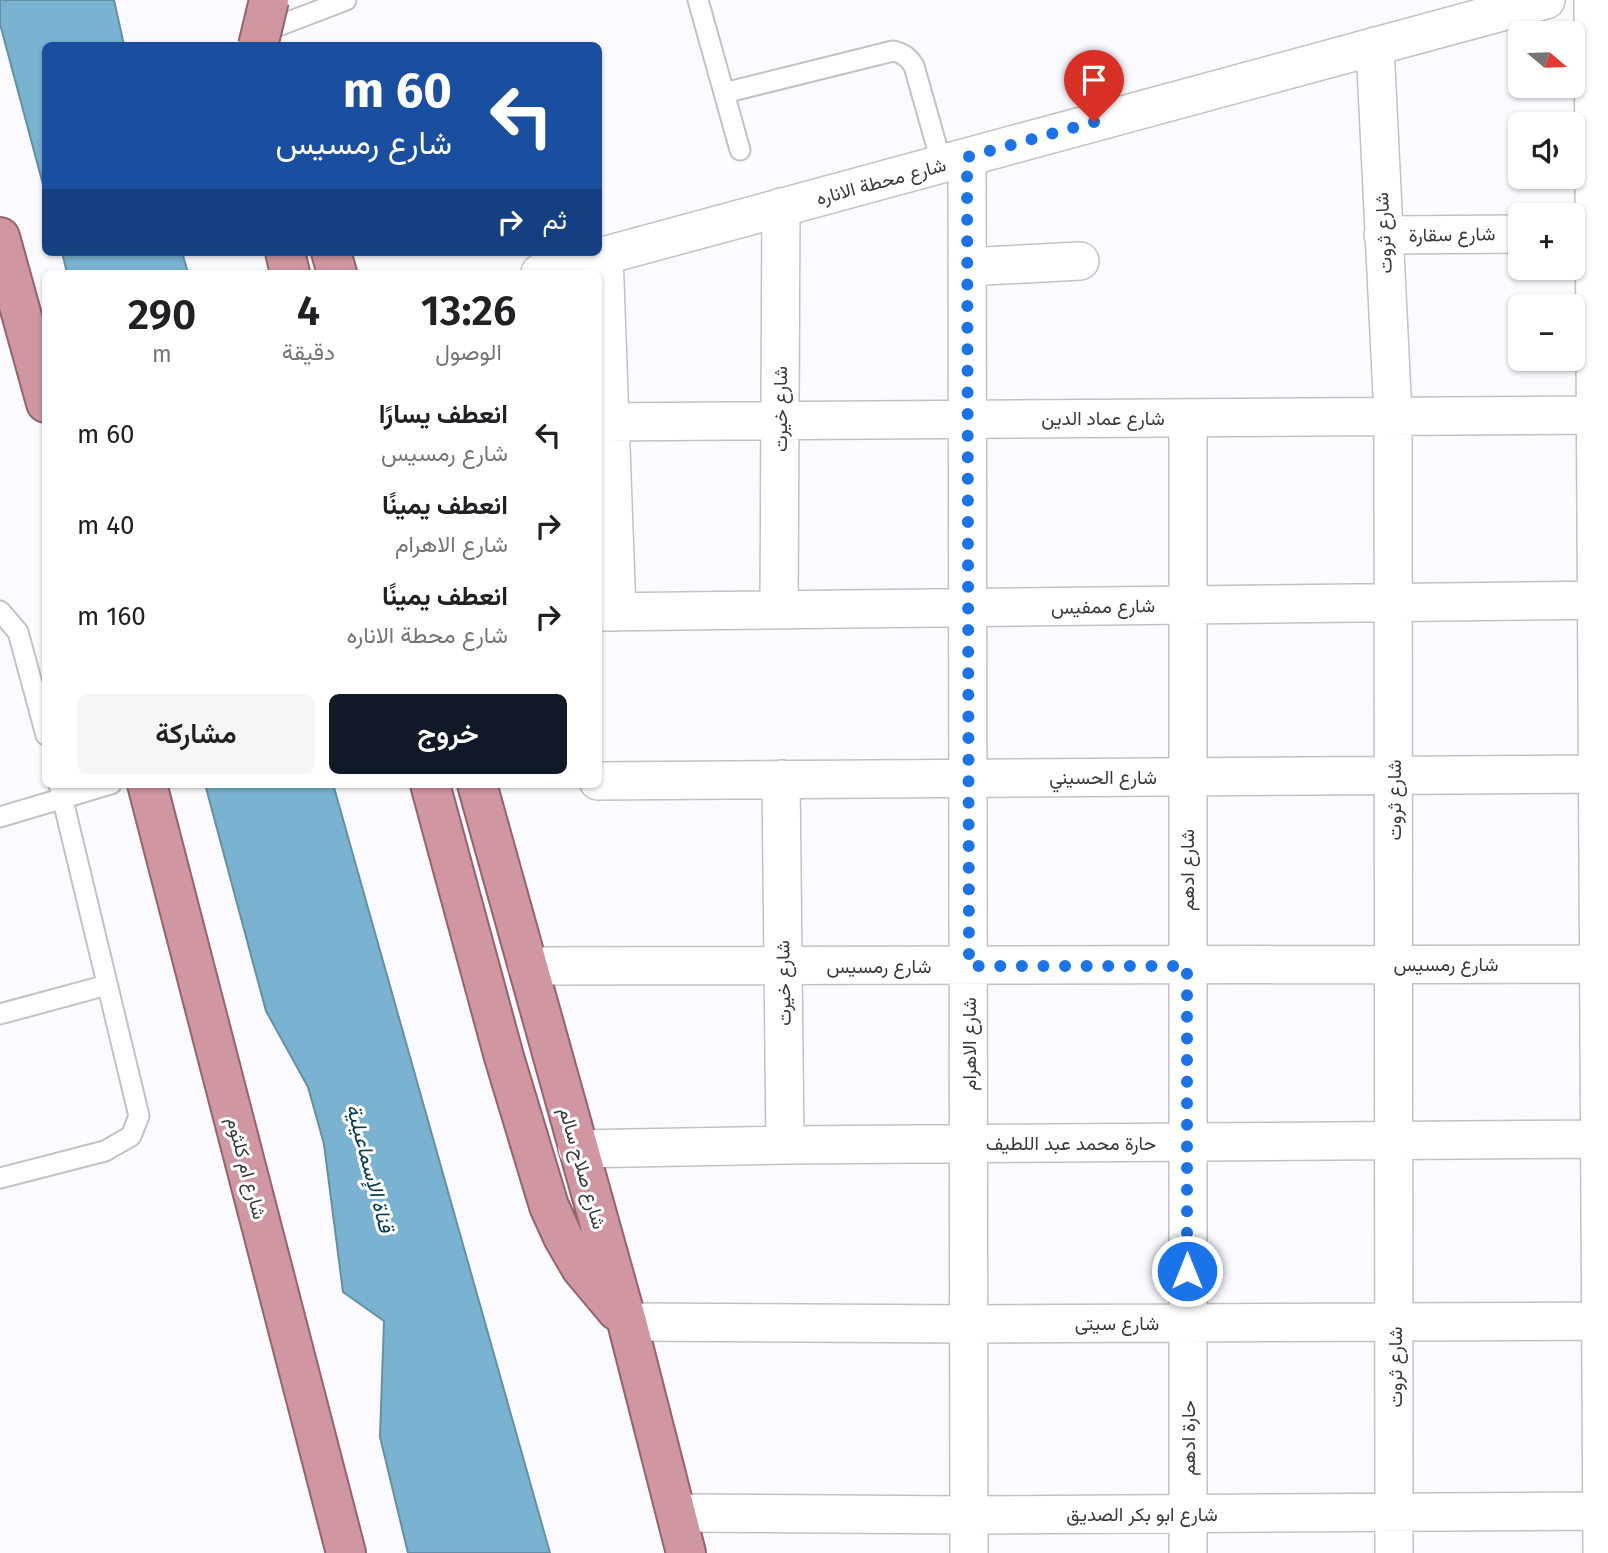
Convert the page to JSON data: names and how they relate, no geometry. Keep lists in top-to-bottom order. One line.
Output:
{"streets":{"highway":["شارع ام كلثوم","شارع صلاح سالم"],"street":["شارع محطة الاناره","شارع ثروت","شارع سقارة","شارع خيرت","شارع عماد الدين","شارع ممفيس","شارع الحسيني","شارع ادهم","شارع رمسيس","شارع الاهرام","حارة محمد عبد اللطيف","شارع سيتى","حارة ادهم","شارع ابو بكر الصديق"]},"crossings":[["شارع محطة الاناره","شارع ثروت"],["شارع محطة الاناره","شارع خيرت"],["شارع محطة الاناره","شارع الاهرام"],["شارع ثروت","شارع سقارة"],["شارع ثروت","شارع عماد الدين"],["شارع ثروت","شارع ممفيس"],["شارع ثروت","شارع الحسيني"],["شارع ثروت","شارع رمسيس"],["شارع ثروت","حارة محمد عبد اللطيف"],["شارع ثروت","شارع سيتى"],["شارع ثروت","شارع ابو بكر الصديق"],["شارع خيرت","شارع عماد الدين"],["شارع خيرت","شارع ممفيس"],["شارع خيرت","شارع الحسيني"],["شارع خيرت","شارع رمسيس"],["شارع خيرت","حارة محمد عبد اللطيف"],["شارع عماد الدين","شارع ادهم"],["شارع عماد الدين","شارع الاهرام"],["شارع ممفيس","شارع ادهم"],["شارع ممفيس","شارع الاهرام"],["شارع الحسيني","شارع ادهم"],["شارع الحسيني","شارع الاهرام"],["شارع ادهم","شارع رمسيس"],["شارع ادهم","حارة محمد عبد اللطيف"],["شارع ادهم","شارع سيتى"],["شارع ادهم","حارة ادهم"],["شارع رمسيس","شارع الاهرام"],["شارع رمسيس","شارع صلاح سالم"],["شارع الاهرام","حارة محمد عبد اللطيف"],["شارع الاهرام","شارع سيتى"],["شارع الاهرام","شارع ابو بكر الصديق"],["حارة محمد عبد اللطيف","شارع صلاح سالم"],["شارع صلاح سالم","شارع سيتى"],["شارع صلاح سالم","شارع ابو بكر الصديق"],["شارع سيتى","حارة ادهم"],["حارة ادهم","شارع ابو بكر الصديق"]],"water":["قناة الإسماعيلية"],"north":"right","page":{"map_buttons":["+","−"],"turn":["60 m","شارع رمسيس"],"then":"ثم","eta":["13:26","الوصول","4","دقيقة","290","m"],"list":[{"name":"انعطف يسارًا","note":"شارع رمسيس","value":"60 m"},{"name":"انعطف يمينًا","note":"شارع الاهرام","value":"40 m"},{"name":"انعطف يمينًا","note":"شارع محطة الاناره","value":"160 m"}],"buttons":["خروج","مشاركة"]}}
